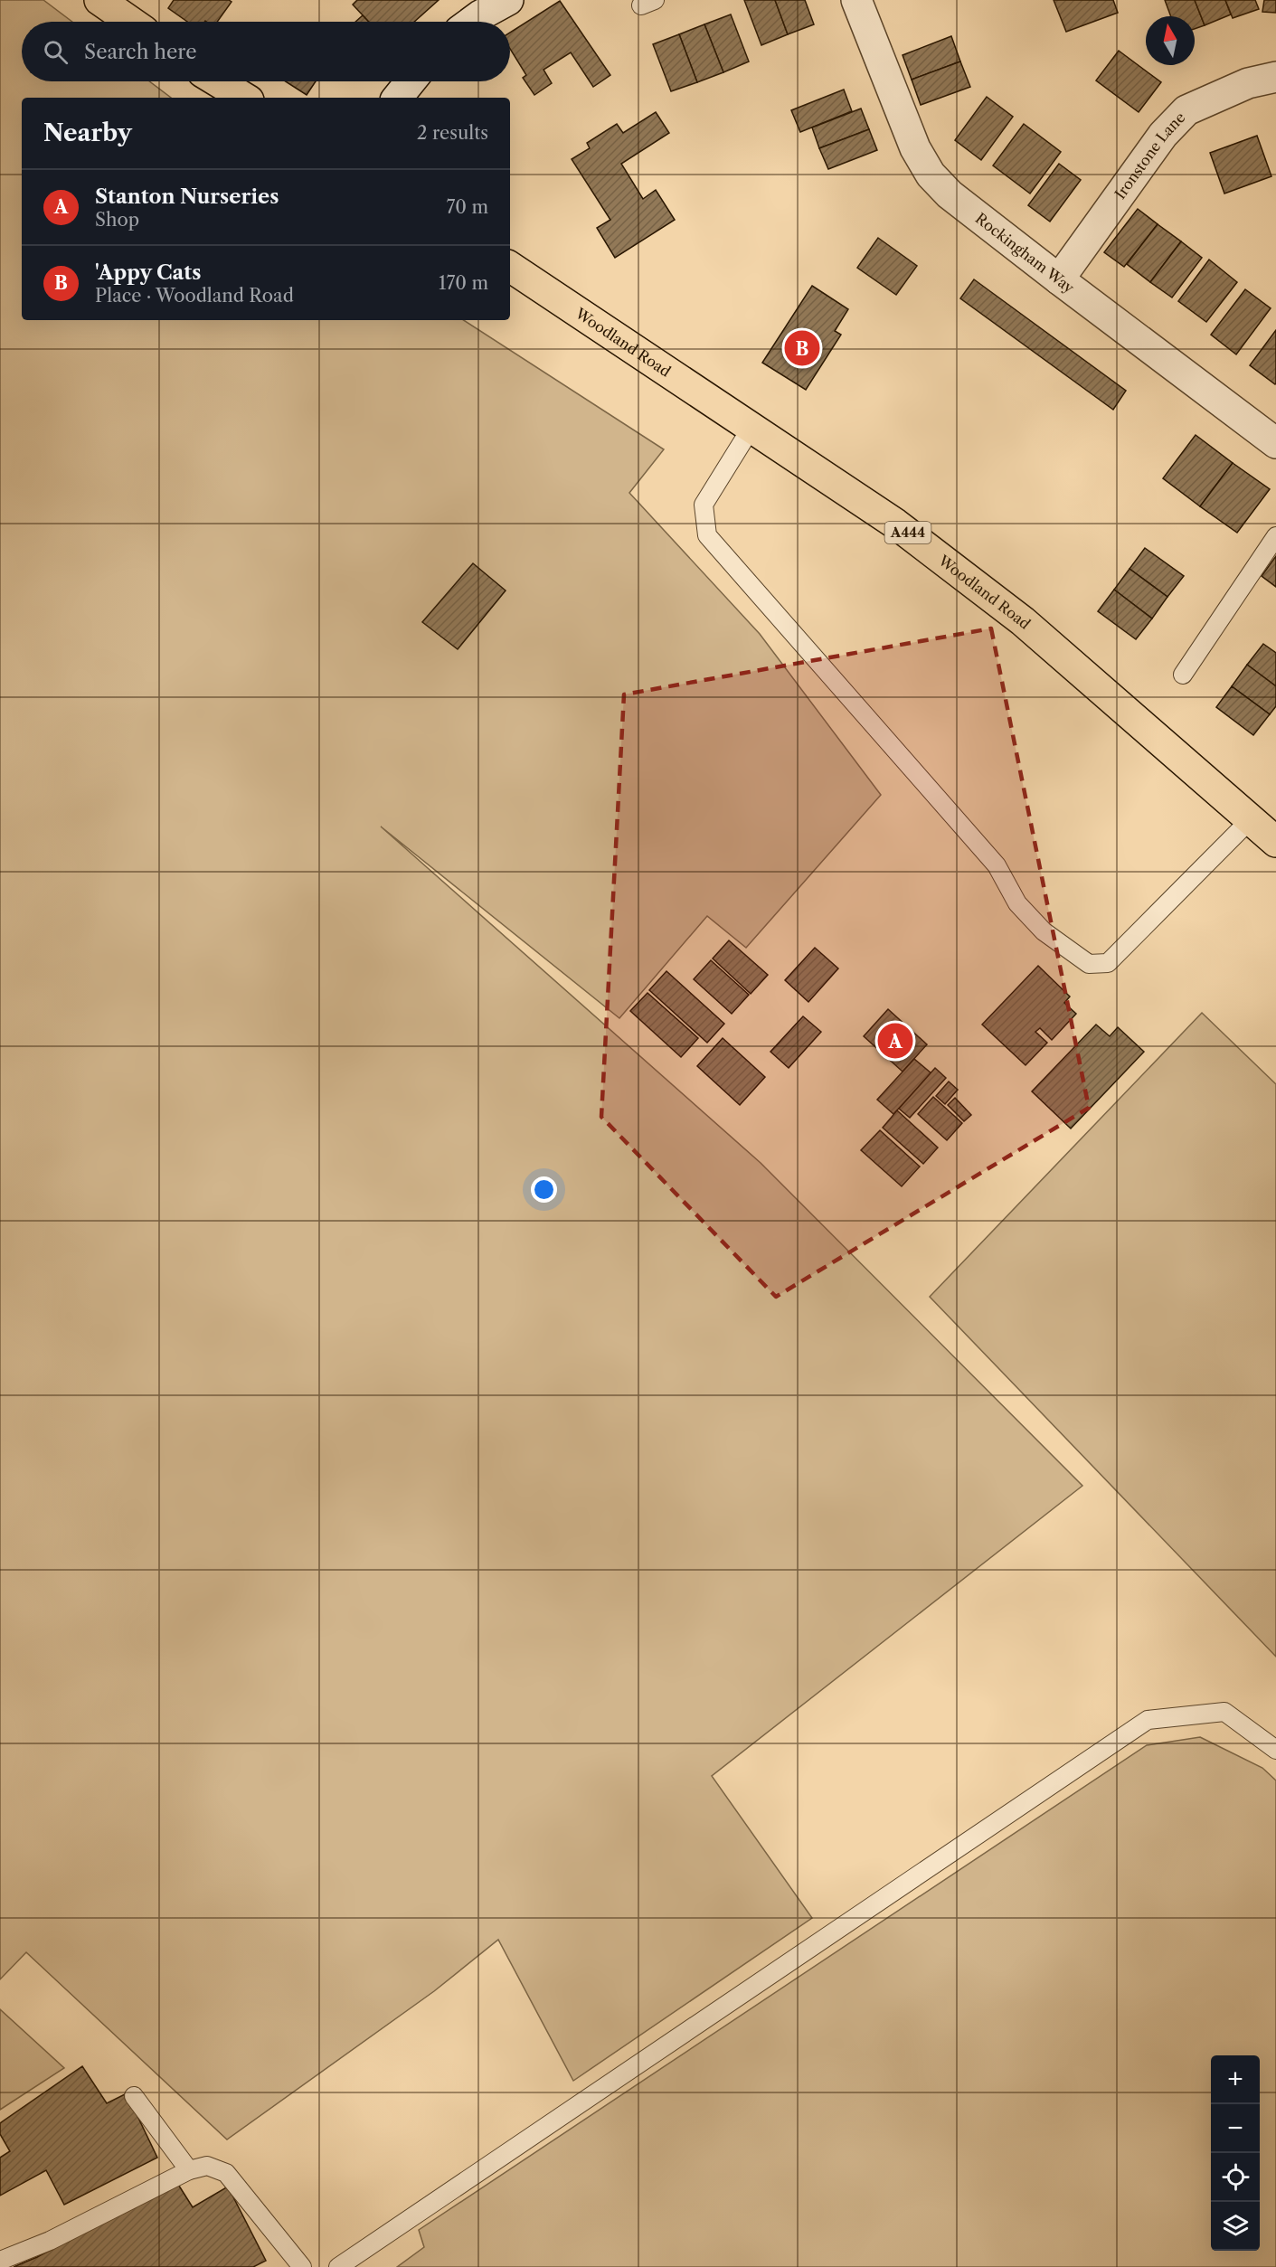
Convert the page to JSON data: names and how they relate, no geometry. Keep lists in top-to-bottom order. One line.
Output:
{"streets":{"highway":["Woodland Road","A444"],"street":["Ironstone Lane","Rockingham Way"]},"crossings":[["Ironstone Lane","Rockingham Way"]],"north":"top","page":{"search":"Search here","heading":["Nearby","2 results"],"list":[{"mark":"A","name":"Stanton Nurseries","note":"Shop","value":"70 m"},{"mark":"B","name":"'Appy Cats","note":"Place · Woodland Road","value":"170 m"}],"pins":["B","A"],"map_buttons":["+","−"]}}
